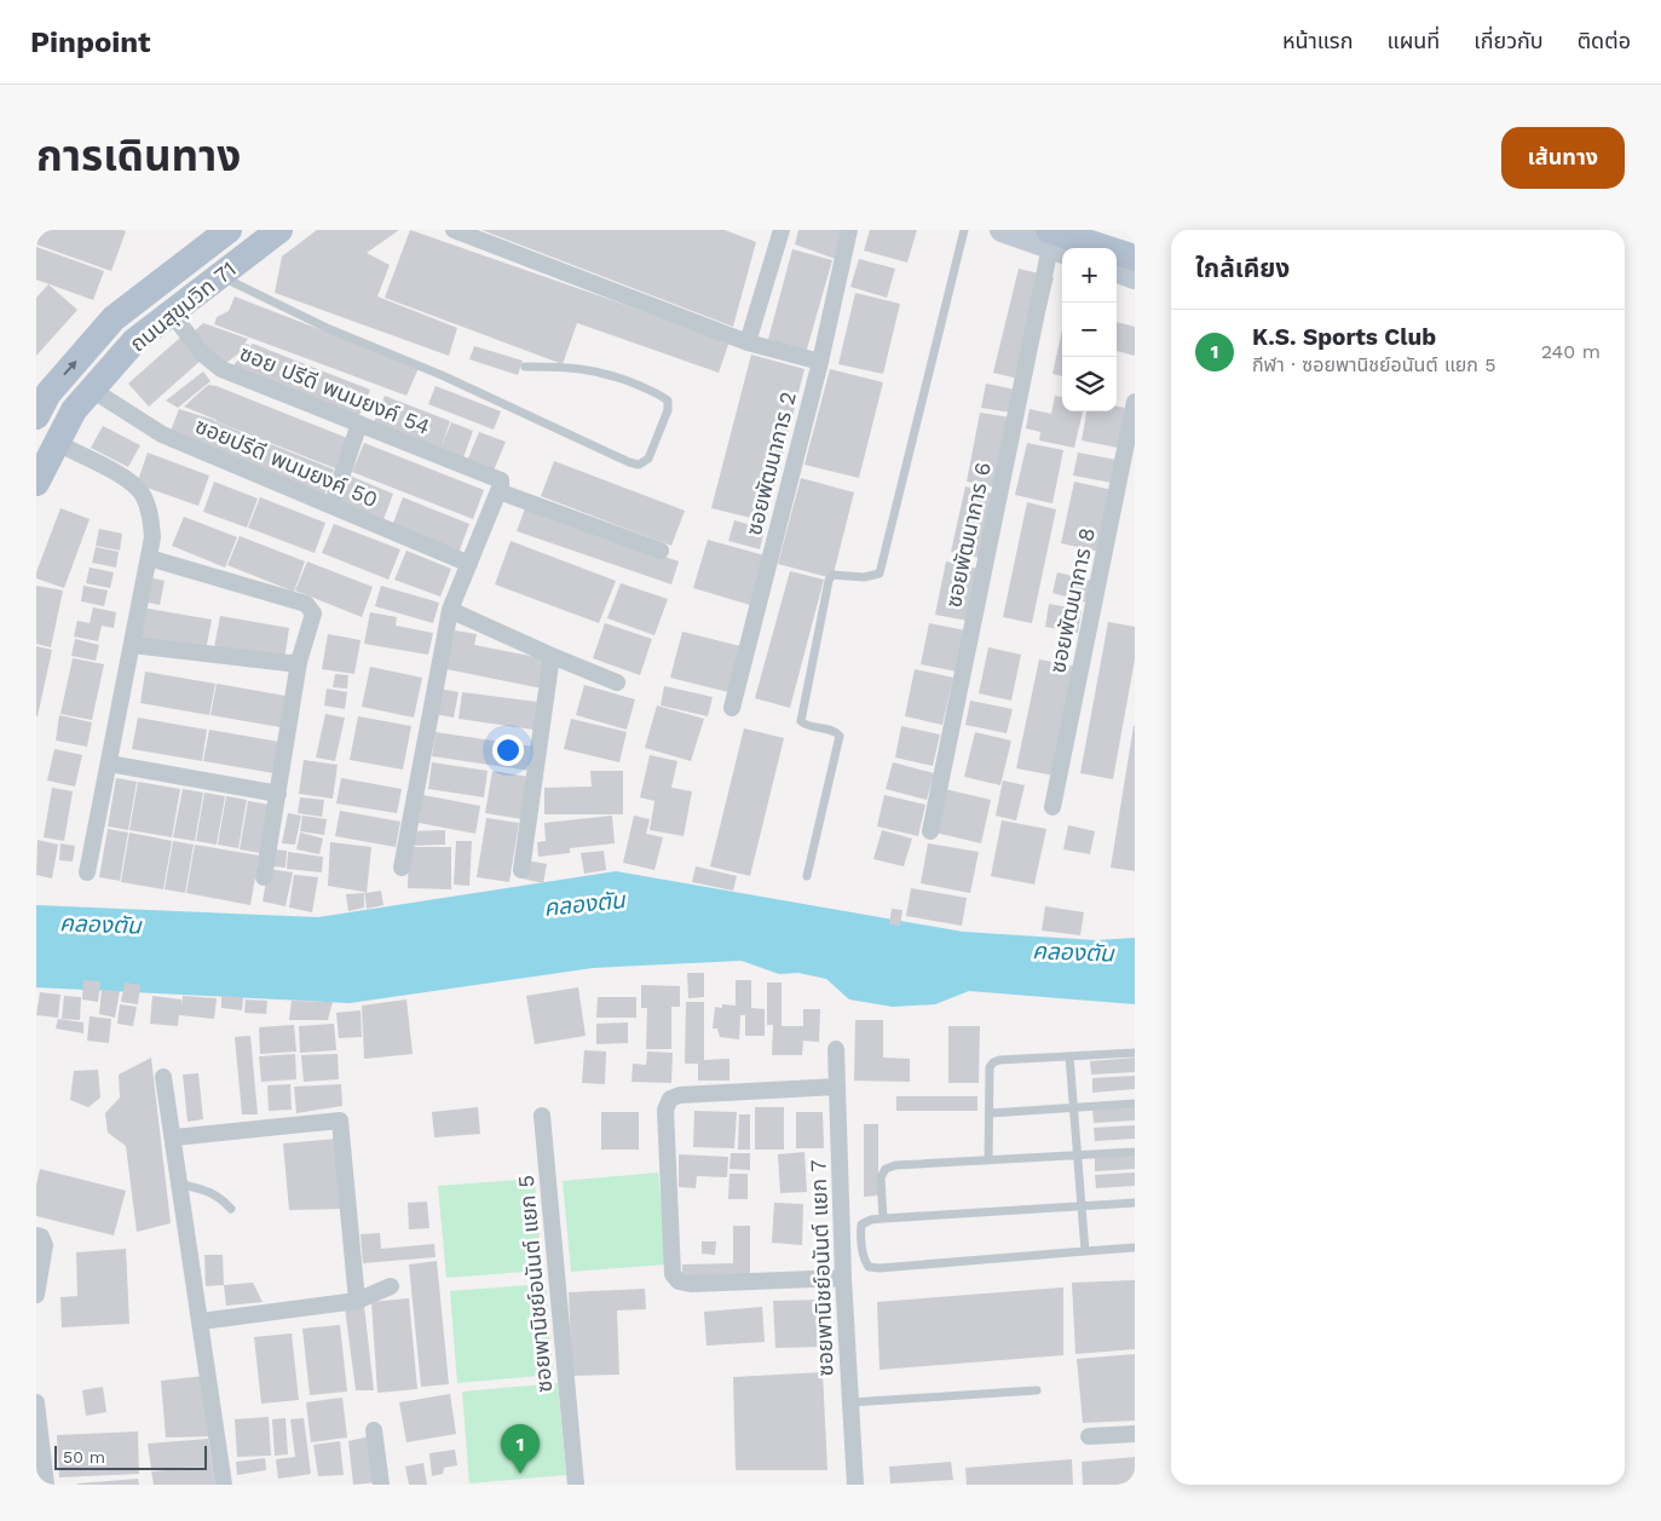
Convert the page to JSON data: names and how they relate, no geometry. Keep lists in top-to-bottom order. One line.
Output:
{"streets":{"main road":["ถนนสุขุมวิท 71"],"street":["ซอย ปรีดี พนมยงค์ 54","ซอยปรีดี พนมยงค์ 50","ซอยพัฒนาการ 2","ซอยพัฒนาการ 6","ซอยพัฒนาการ 8","ซอยพานิชย์อนันต์ แยก 7","ซอยพานิชย์อนันต์ แยก 5"]},"crossings":[["ถนนสุขุมวิท 71","ซอย ปรีดี พนมยงค์ 54"],["ถนนสุขุมวิท 71","ซอยปรีดี พนมยงค์ 50"]],"water":["คลองตัน"],"scale_bar":"50 m","page":{"header":"Pinpoint","nav":["หน้าแรก","แผนที่","เกี่ยวกับ","ติดต่อ"],"title":"การเดินทาง","buttons":"เส้นทาง","heading":"ใกล้เคียง","map_buttons":["+","−"],"list":[{"mark":"1","name":"K.S. Sports Club","note":"กีฬา · ซอยพานิชย์อนันต์ แยก 5","value":"240 m"}],"pins":"1","scale":"50 m"}}
